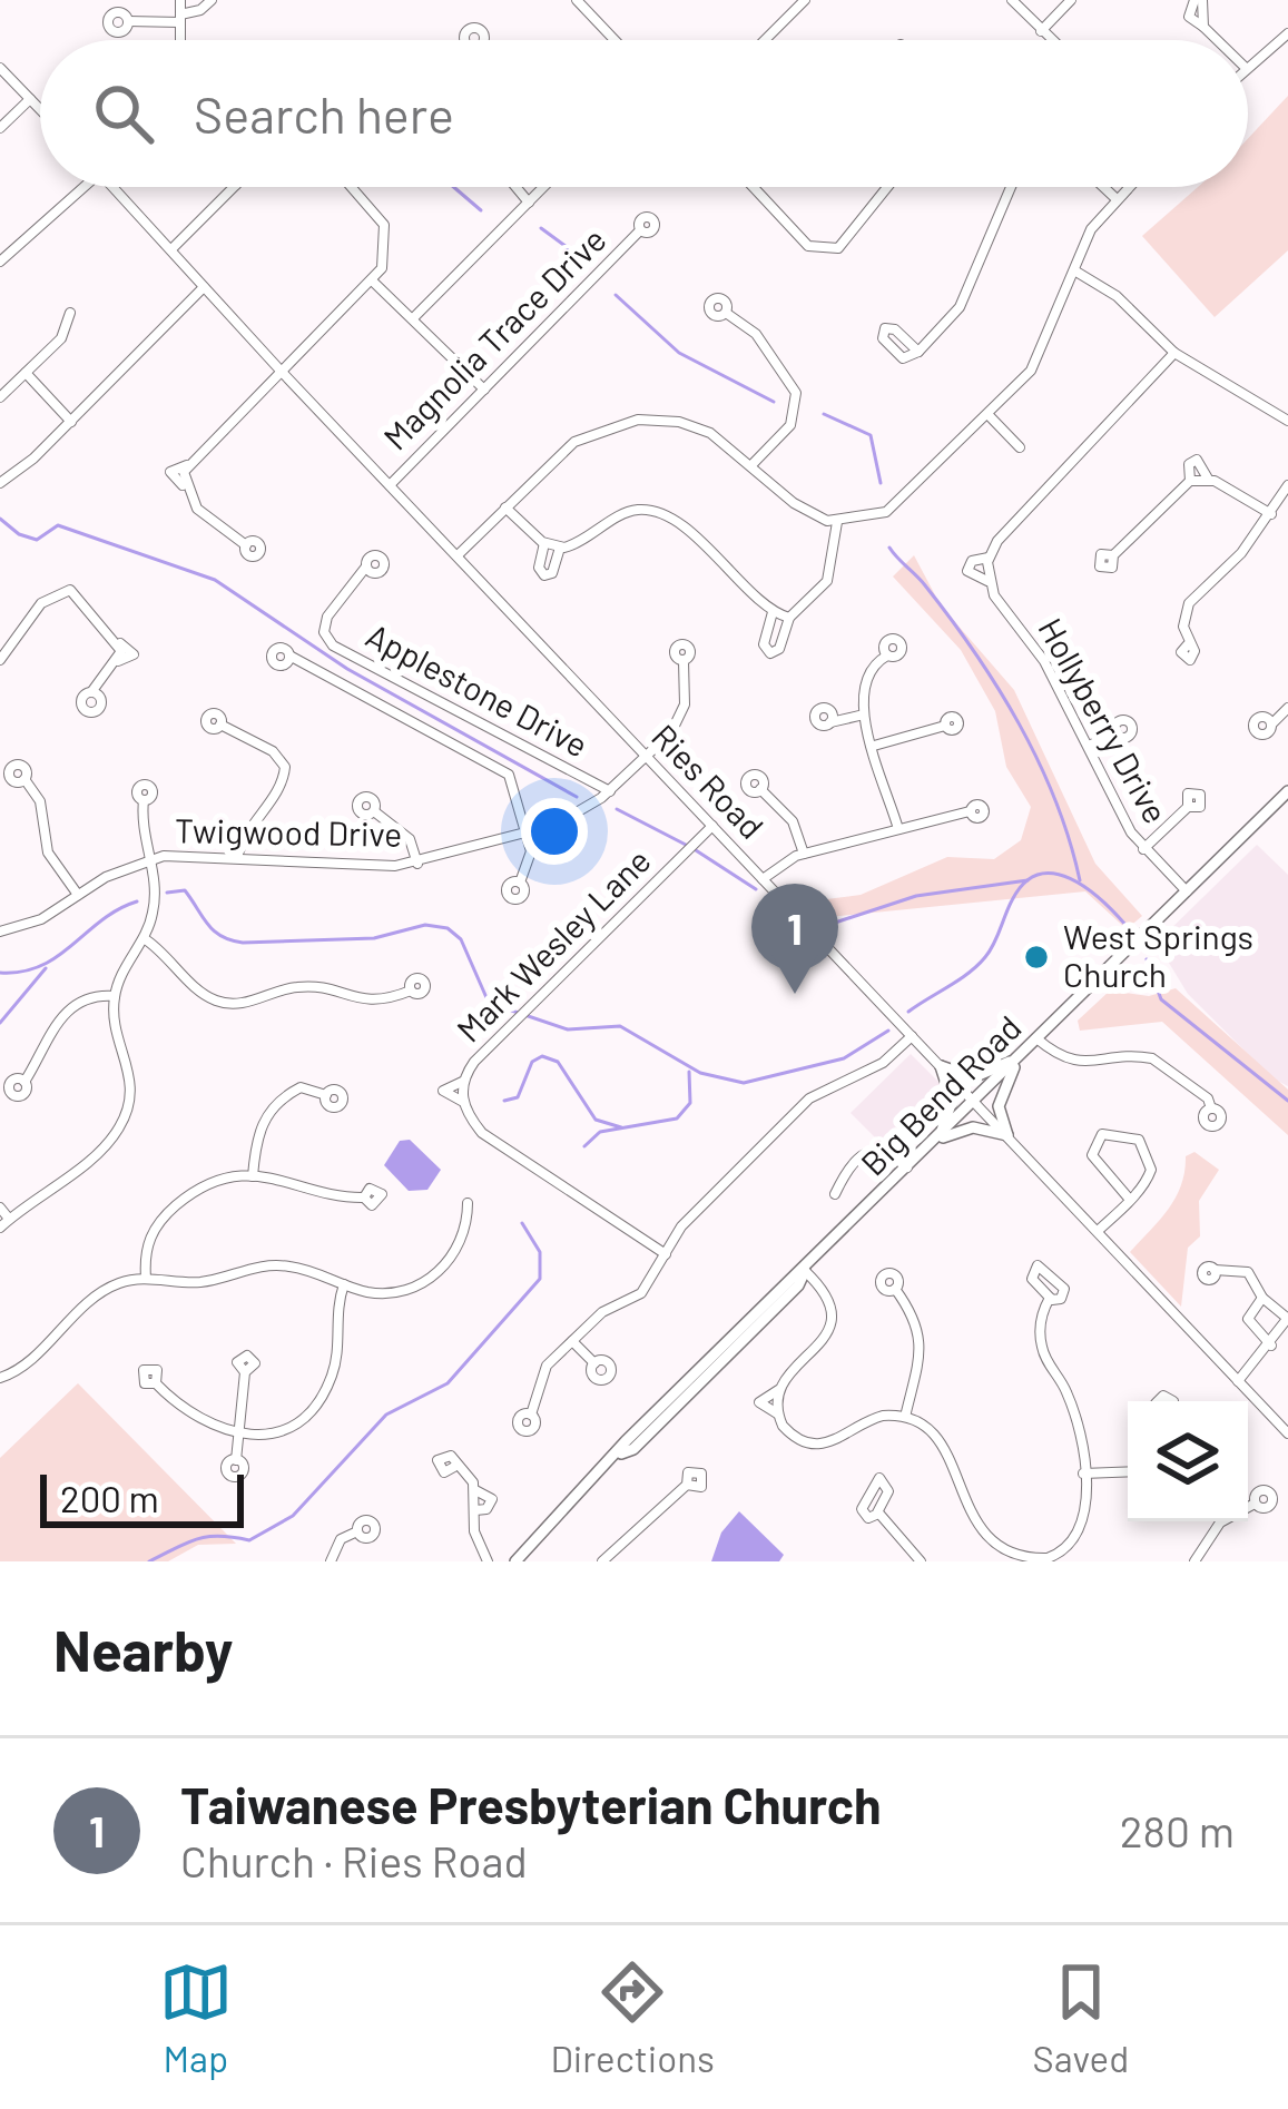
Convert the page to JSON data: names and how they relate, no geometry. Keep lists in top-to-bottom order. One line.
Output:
{"streets":{"main road":["Big Bend Road"],"street":["Magnolia Trace Drive","Applestone Drive","Hollyberry Drive","Ries Road","Twigwood Drive","Mark Wesley Lane"]},"crossings":[["Magnolia Trace Drive","Ries Road"],["Applestone Drive","Twigwood Drive"],["Hollyberry Drive","Big Bend Road"],["Ries Road","Twigwood Drive"],["Ries Road","Mark Wesley Lane"],["Ries Road","Big Bend Road"]],"places":["West Springs Church"],"scale_bar":"200 m","page":{"search":"Search here","pins":"1","scale":"200 m","heading":"Nearby","list":[{"mark":"1","name":"Taiwanese Presbyterian Church","note":"Church · Ries Road","value":"280 m"}],"nav":["Map","Directions","Saved"]}}
